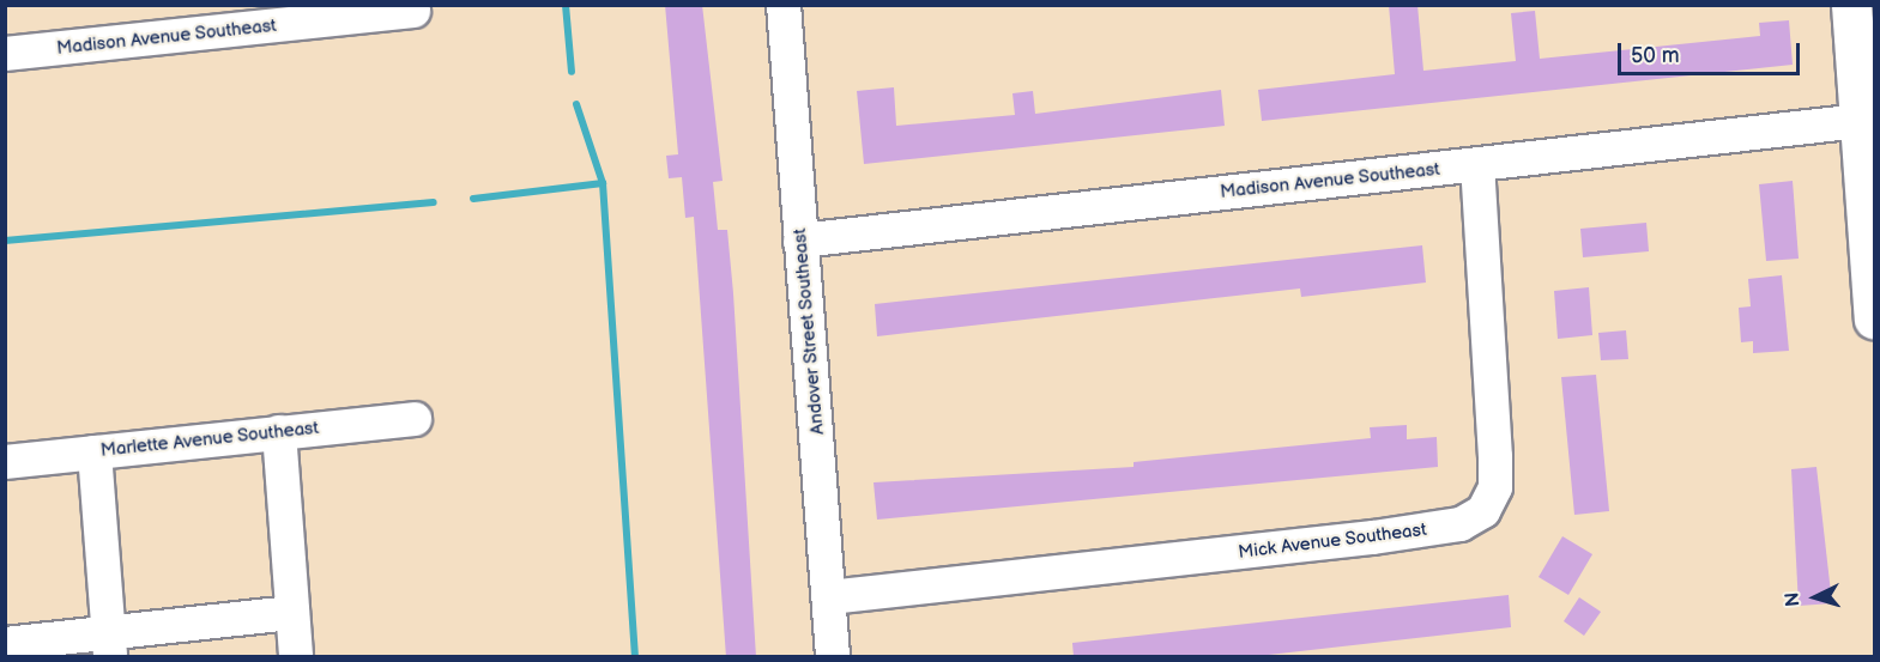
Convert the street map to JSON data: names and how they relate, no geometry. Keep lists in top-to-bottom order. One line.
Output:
{"streets":{"street":["Madison Avenue Southeast","Andover Street Southeast","Marlette Avenue Southeast","Mick Avenue Southeast"]},"crossings":[["Madison Avenue Southeast","Andover Street Southeast"],["Madison Avenue Southeast","Mick Avenue Southeast"],["Andover Street Southeast","Mick Avenue Southeast"]],"scale_bar":"50 m","north":"left"}
